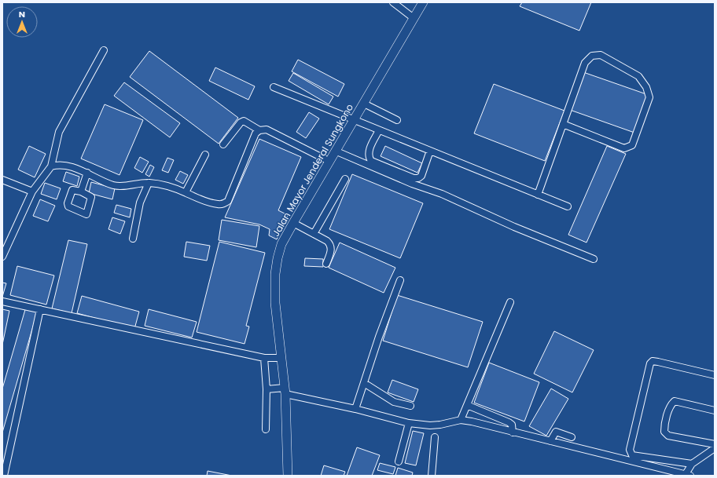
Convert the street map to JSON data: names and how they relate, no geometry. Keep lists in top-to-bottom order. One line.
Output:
{"streets":{"main road":["Jalan Mayor Jenderal Sungkono"]},"north":"top"}
